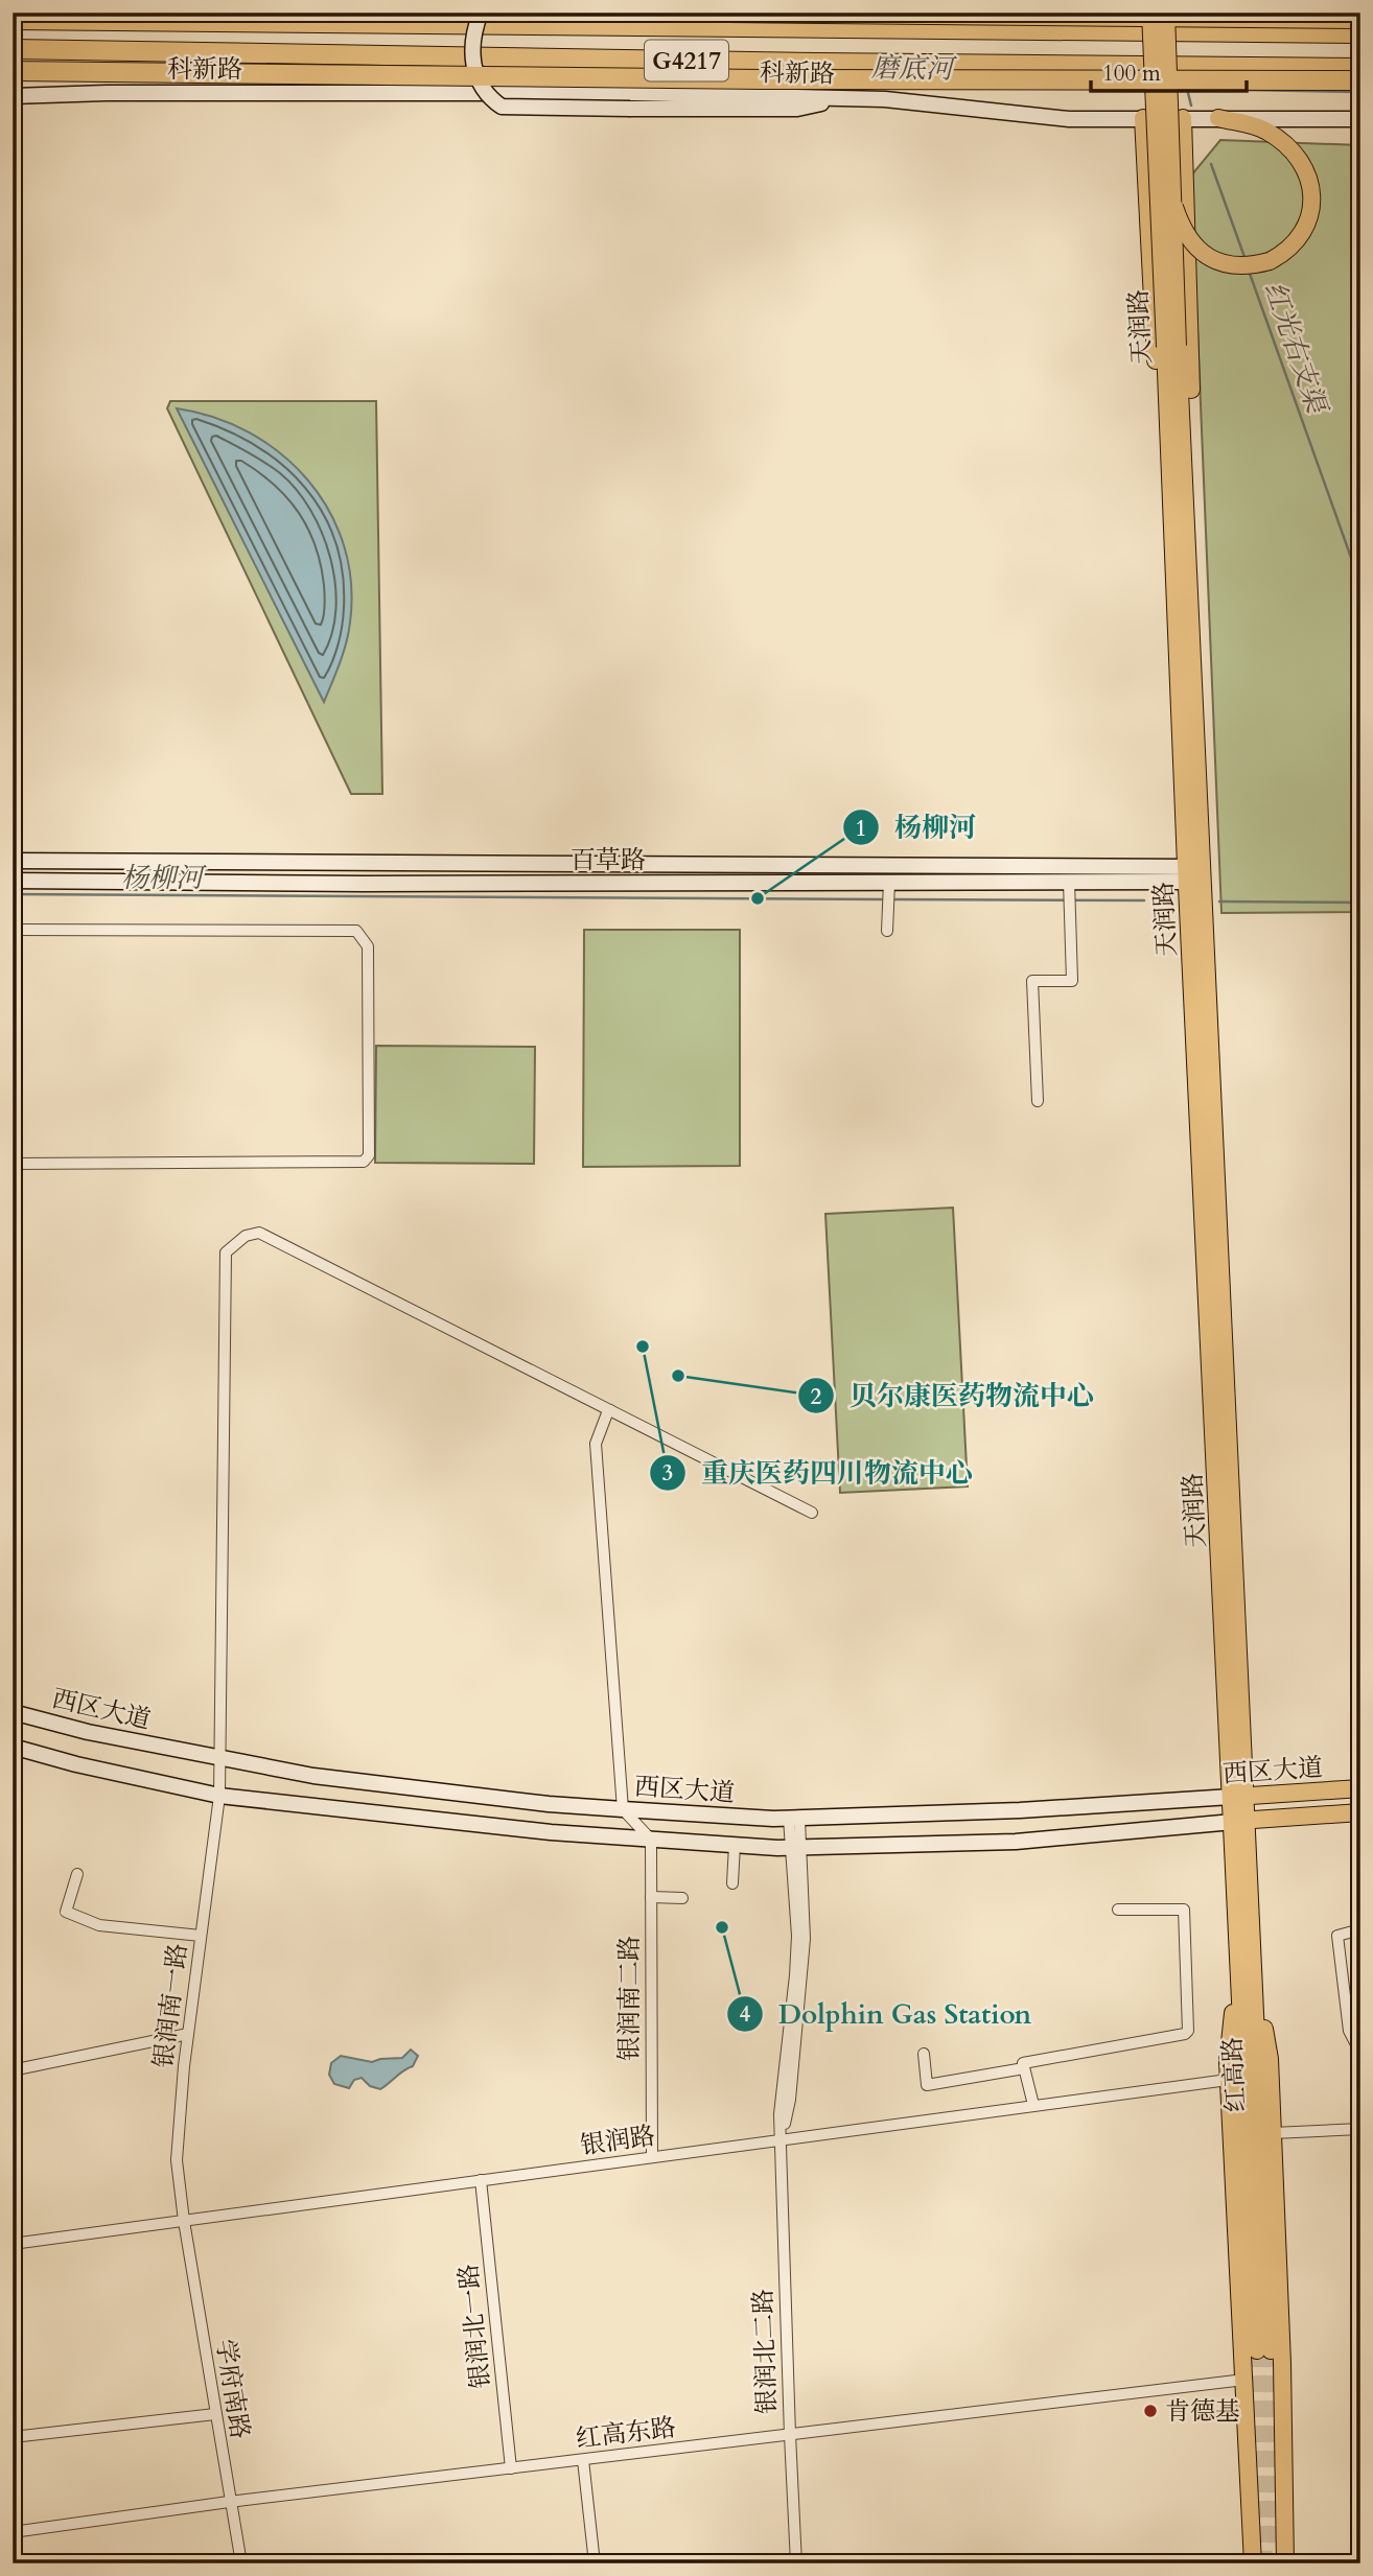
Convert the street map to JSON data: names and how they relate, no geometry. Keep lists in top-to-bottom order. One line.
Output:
{"streets":{"highway":["G4217"],"main road":["科新路","天润路","百草路","西区大道","红高路"],"street":["银润南二路","银润南一路","银润路","银润北一路","银润北二路","学府南路","红高东路"]},"crossings":[["天润路","百草路"],["天润路","西区大道"],["天润路","红高路"],["西区大道","银润南二路"],["西区大道","银润南一路"],["西区大道","红高路"],["西区大道","银润北二路"],["银润南二路","银润路"],["银润南一路","银润路"],["银润南一路","学府南路"],["银润路","银润北一路"],["银润路","银润北二路"],["银润路","学府南路"],["银润北一路","红高东路"],["银润北二路","红高东路"],["学府南路","红高东路"]],"water":["磨底河","红光右支渠","杨柳河"],"places":["杨柳河","重庆医药四川物流中心","贝尔康医药物流中心","Dolphin Gas Station","肯德基"],"scale_bar":"100 m"}
